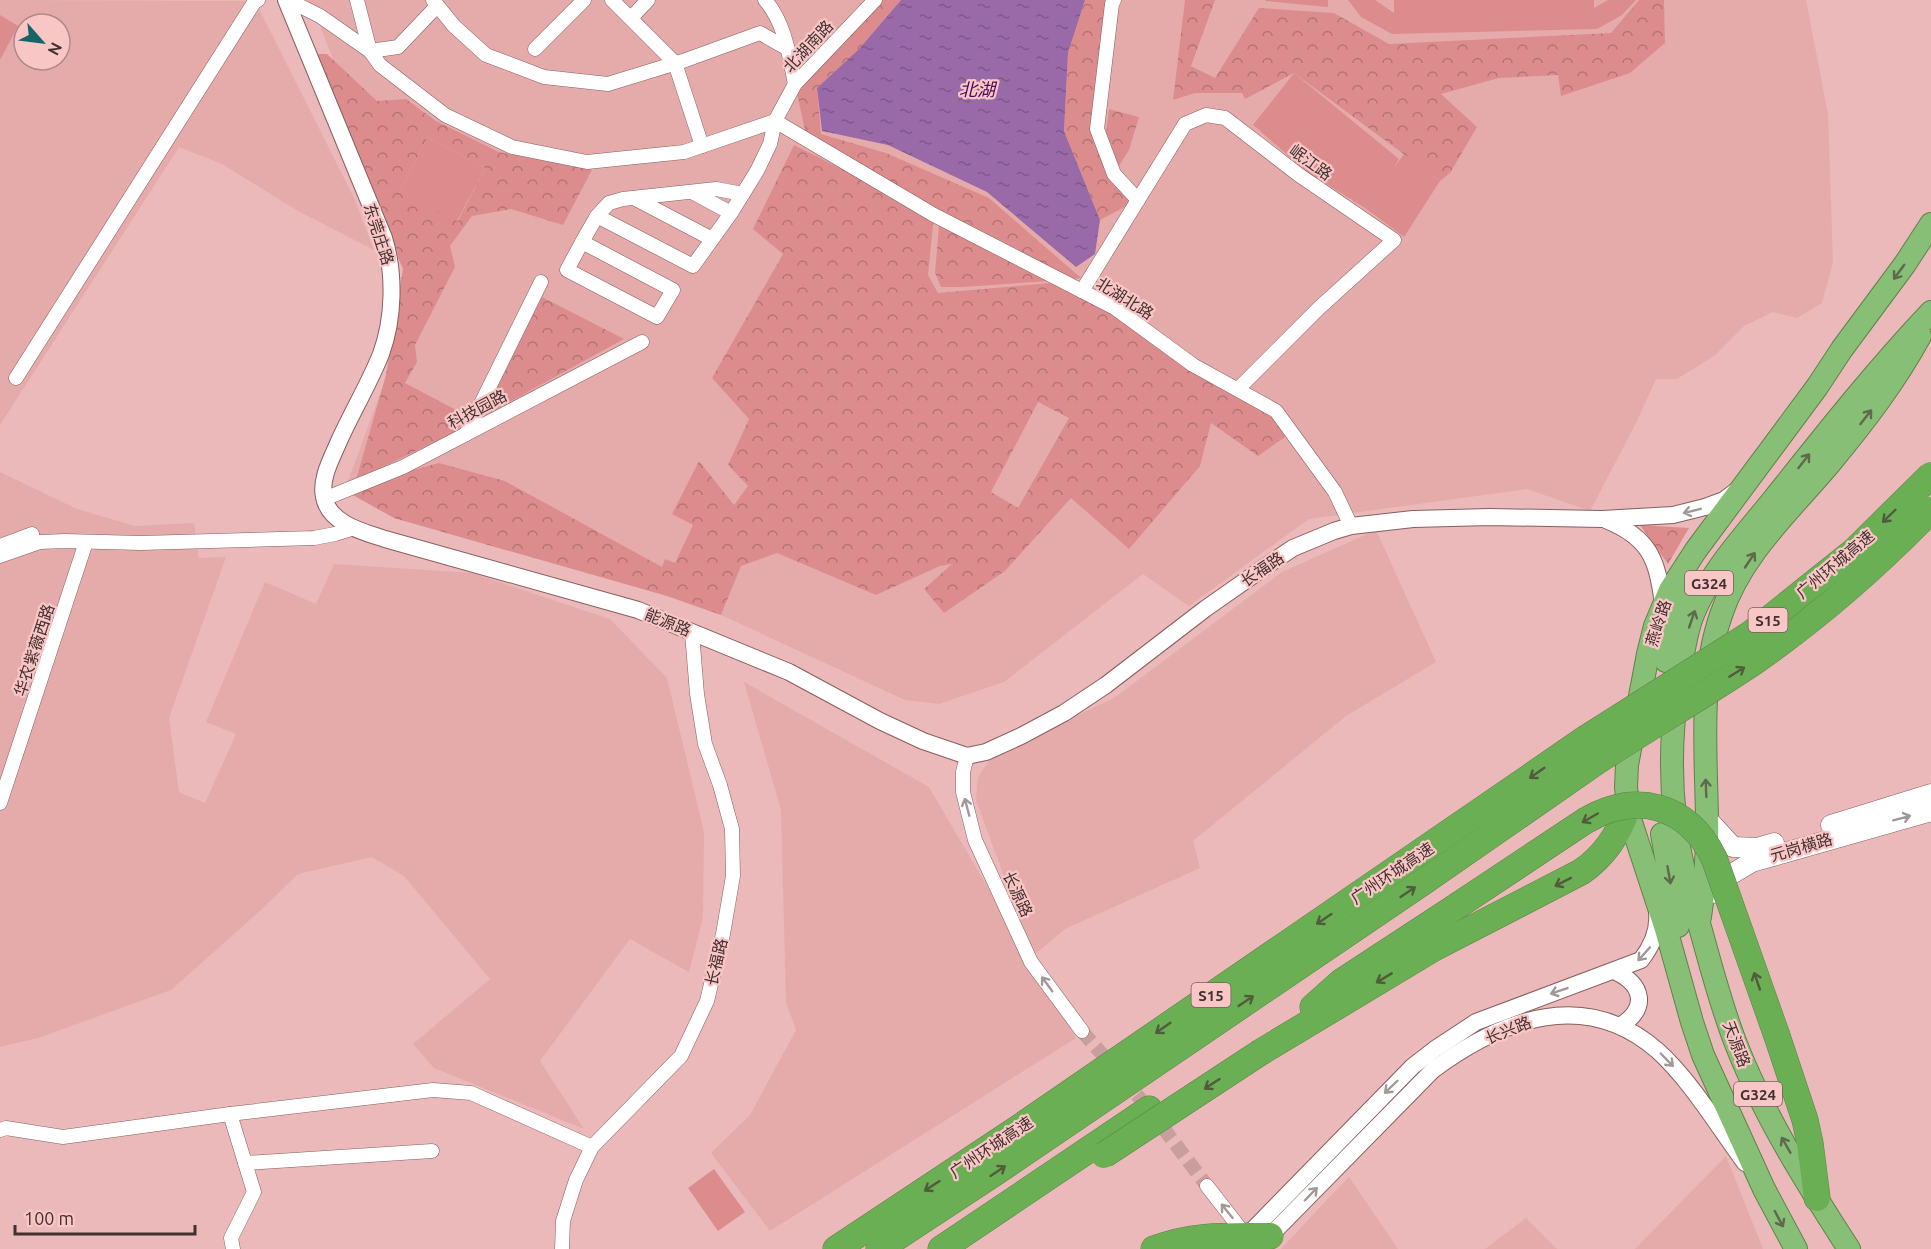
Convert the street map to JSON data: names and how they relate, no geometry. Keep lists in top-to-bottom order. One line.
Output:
{"streets":{"highway":["广州环城高速","G324","S15","燕岭路","天源路"],"main road":["元岗横路"],"street":["北湖南路","岷江路","东莞庄路","北湖北路","科技园路","长福路","能源路","华农紫薇西路","长源路","长兴路"]},"crossings":[["岷江路","北湖北路"],["东莞庄路","科技园路"],["北湖北路","长福路"],["长福路","能源路"],["长福路","燕岭路"],["长福路","长源路"],["G324","燕岭路"],["G324","元岗横路"],["G324","长兴路"],["G324","天源路"],["能源路","长源路"],["燕岭路","元岗横路"],["燕岭路","长兴路"],["燕岭路","天源路"],["元岗横路","天源路"]],"one_way":["长源路"],"water":["北湖"],"scale_bar":"100 m","north":"bottom right"}
